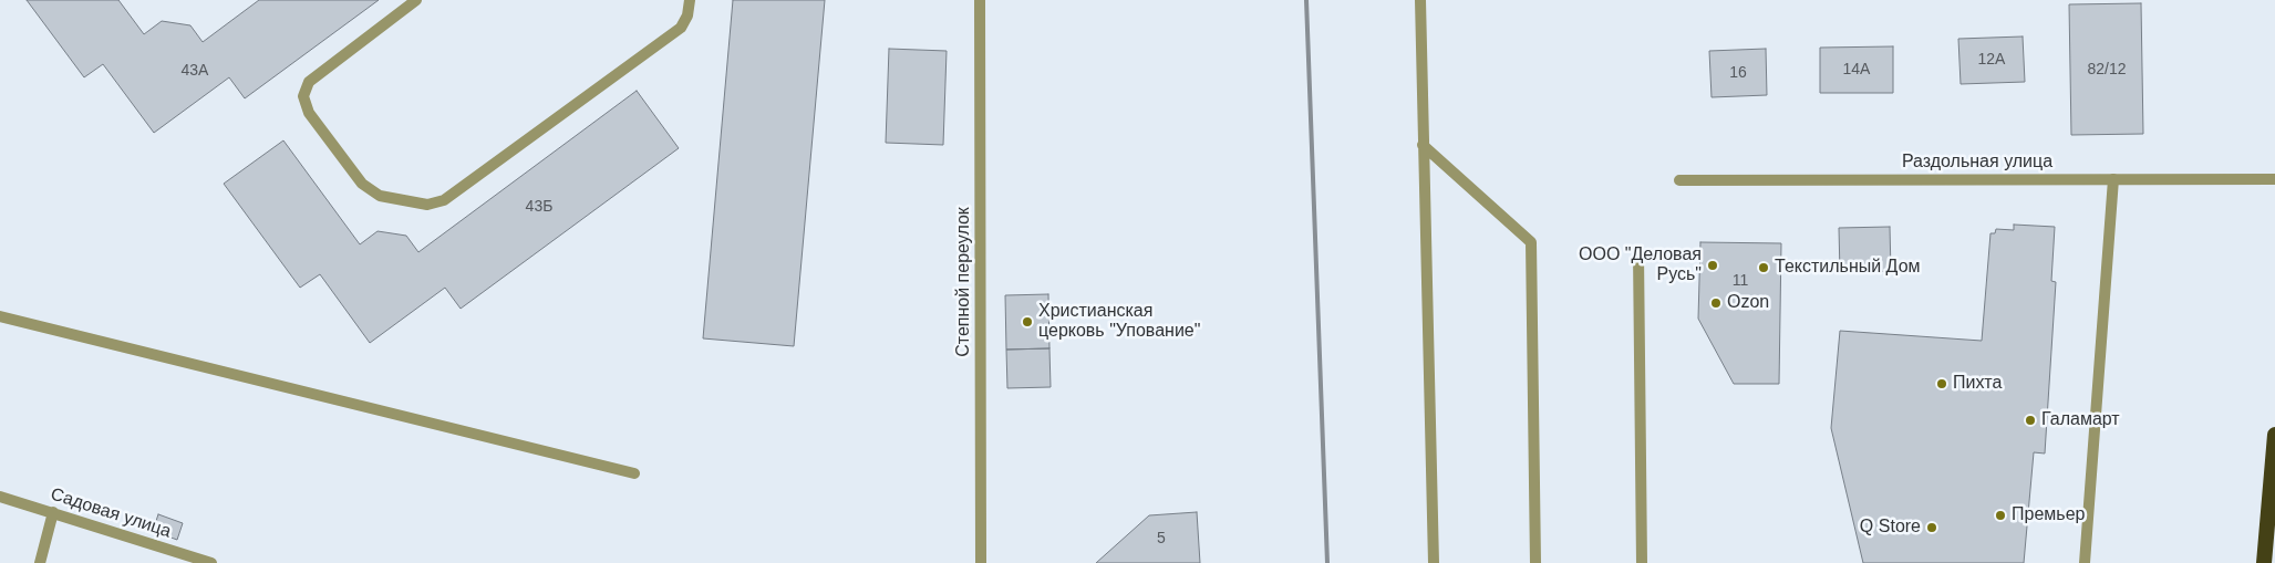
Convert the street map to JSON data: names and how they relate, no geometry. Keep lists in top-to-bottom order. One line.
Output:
{"streets":{"street":["Раздольная улица","Степной переулок","Садовая улица"]},"places":["ООО \"Деловая Русь\"","Текстильный Дом","Ozon","Христианская церковь \"Упование\"","Пихта","Галамарт","Премьер","Q Store"],"house_numbers":["12А","14А","82/12","43А","16","43Б","11","5"]}
